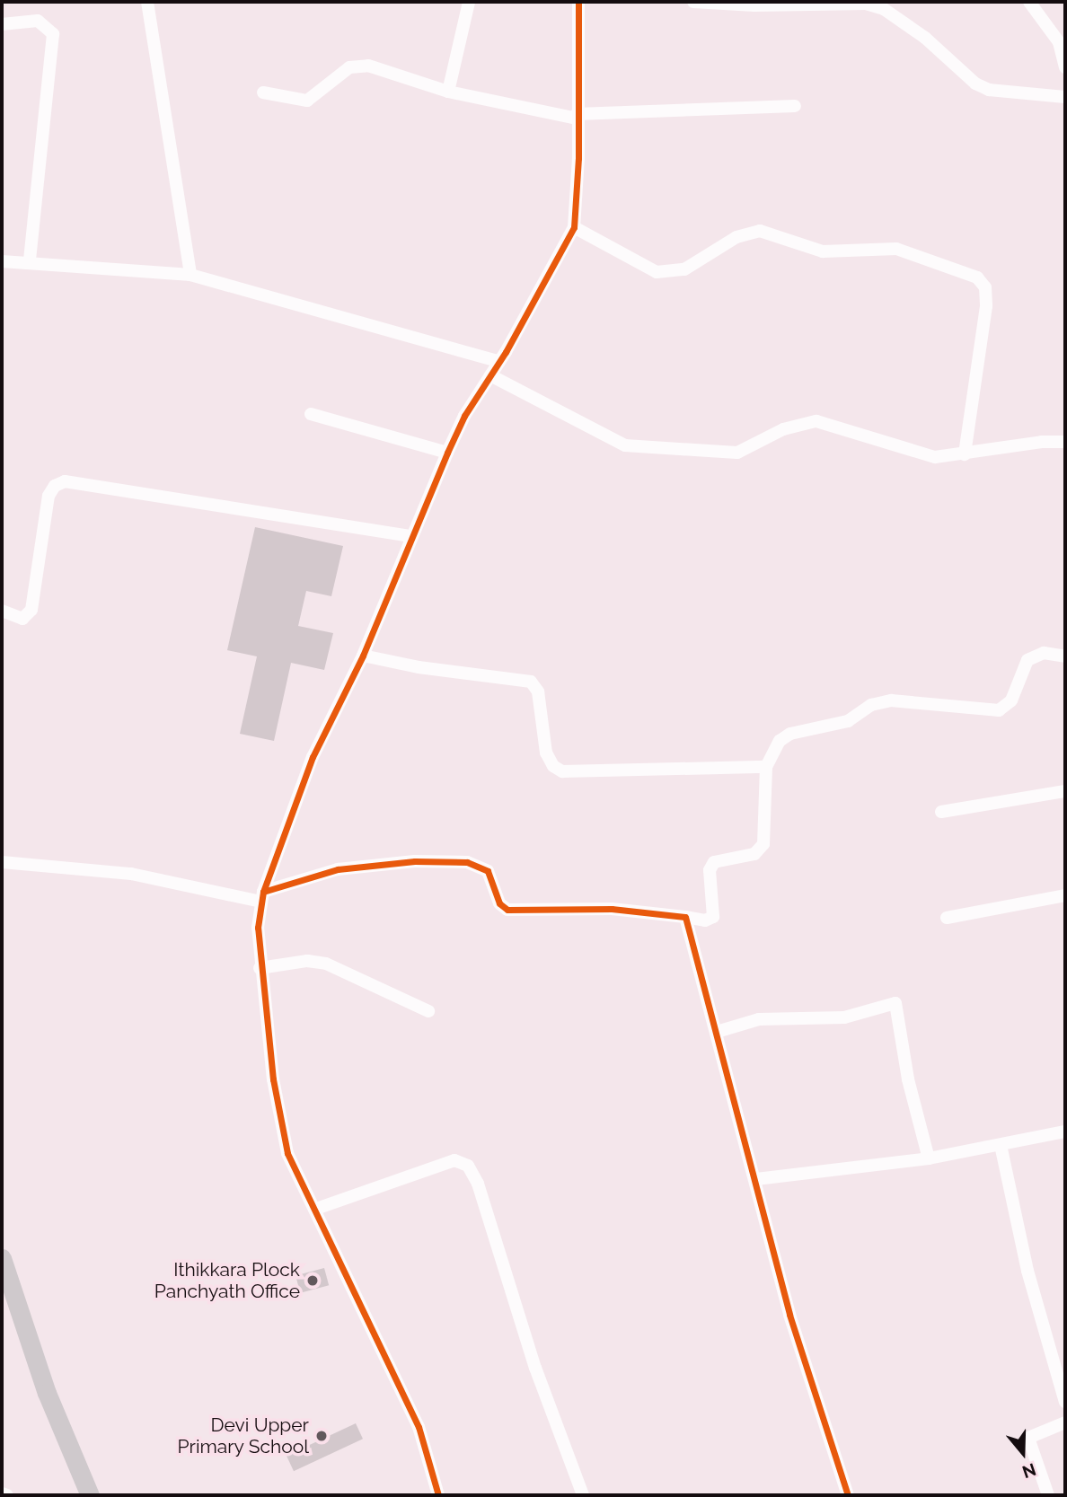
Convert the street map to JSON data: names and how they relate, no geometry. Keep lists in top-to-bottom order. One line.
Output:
{"places":["Ithikkara Plock Panchyath Office","Devi Upper Primary School"],"north":"bottom"}
